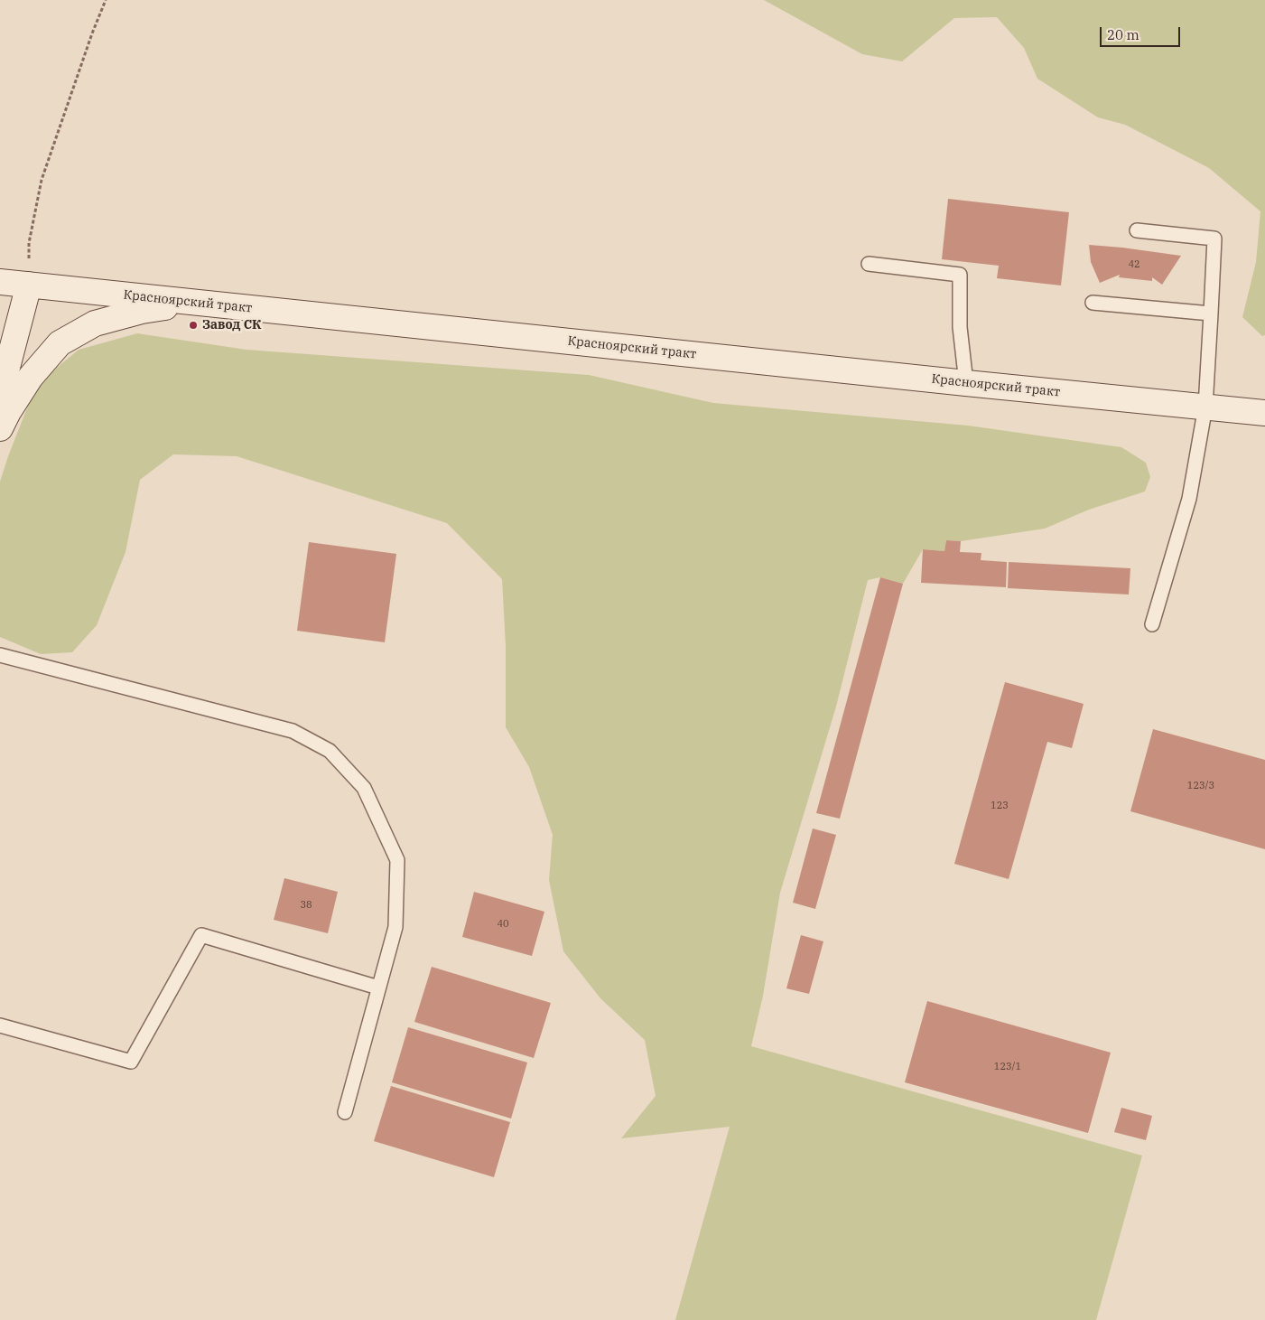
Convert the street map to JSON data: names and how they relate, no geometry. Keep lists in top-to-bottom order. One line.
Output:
{"streets":{"main road":["Красноярский тракт"]},"places":["Завод СК"],"house_numbers":["42","123/3","123","38","40","123/1"],"scale_bar":"20 m"}
